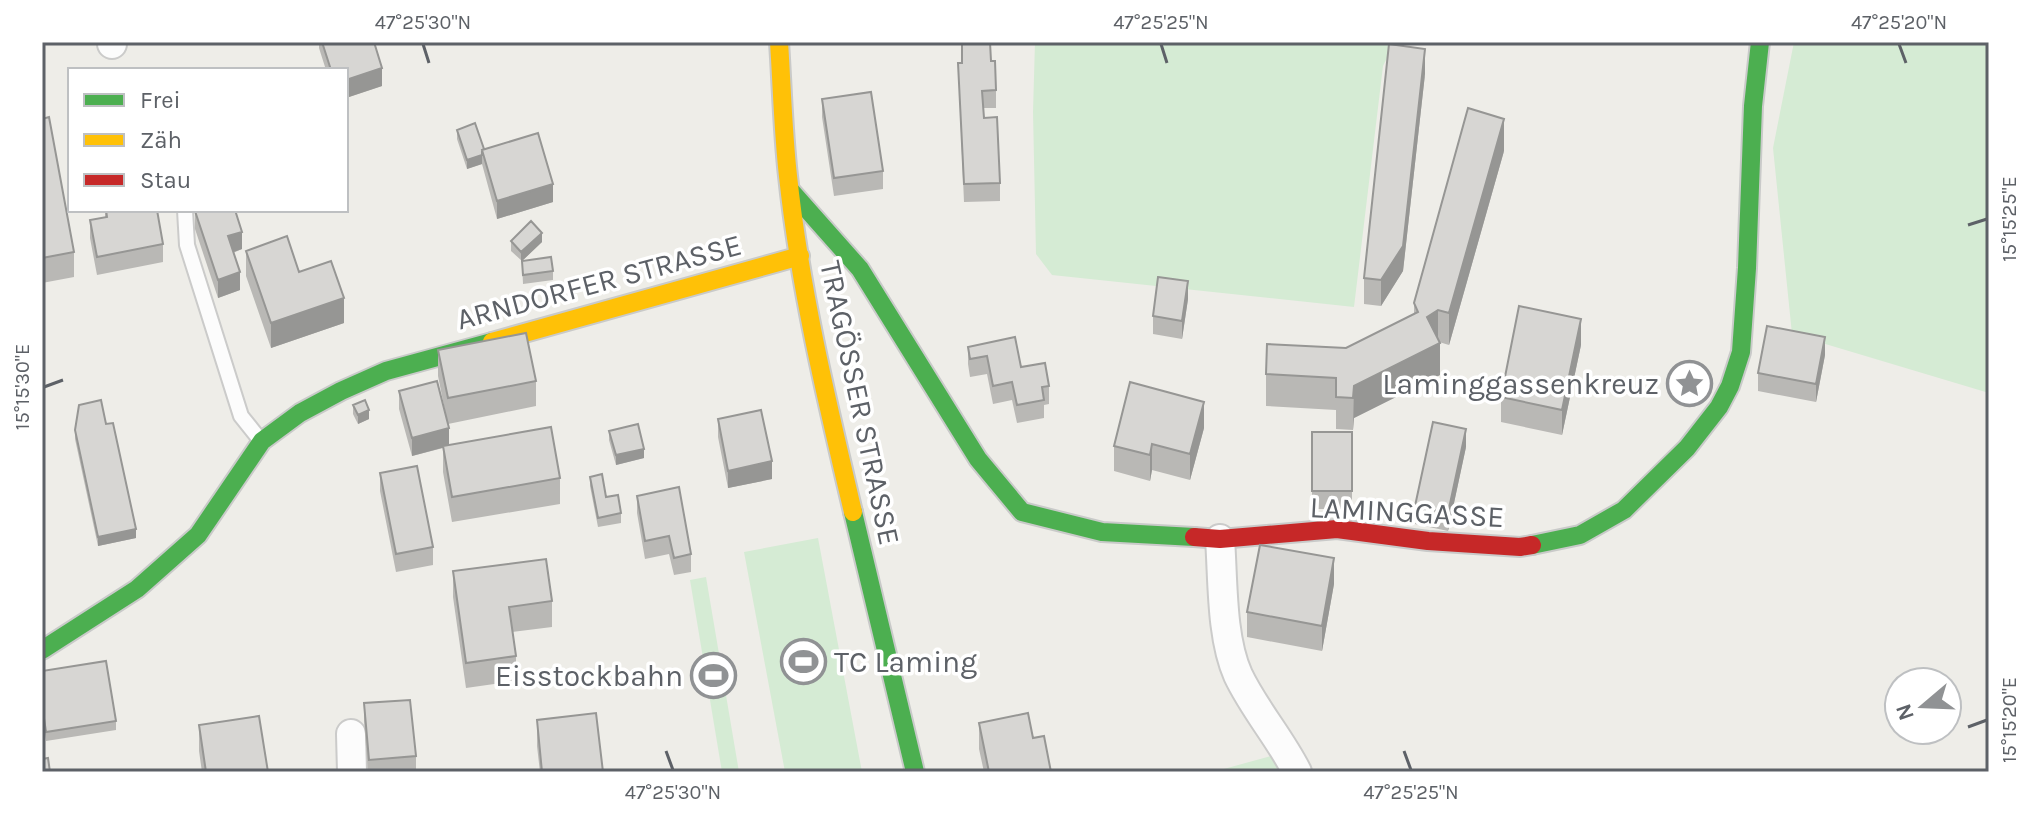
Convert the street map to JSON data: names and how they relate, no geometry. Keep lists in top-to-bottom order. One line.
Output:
{"streets":{"street":["ARNDORFER STRASSE","TRAGÖSSER STRASSE","LAMINGGASSE"]},"crossings":[["ARNDORFER STRASSE","TRAGÖSSER STRASSE"],["TRAGÖSSER STRASSE","LAMINGGASSE"]],"places":{"place":["Laminggassenkreuz"],"sports":["TC Laming","Eisstockbahn"]},"legend":["Frei","Zäh","Stau"],"north":"left","coordinates":["47°25'30\"N","47°25'25\"N","47°25'20\"N","15°15'25\"E","15°15'30\"E","15°15'20\"E"]}
